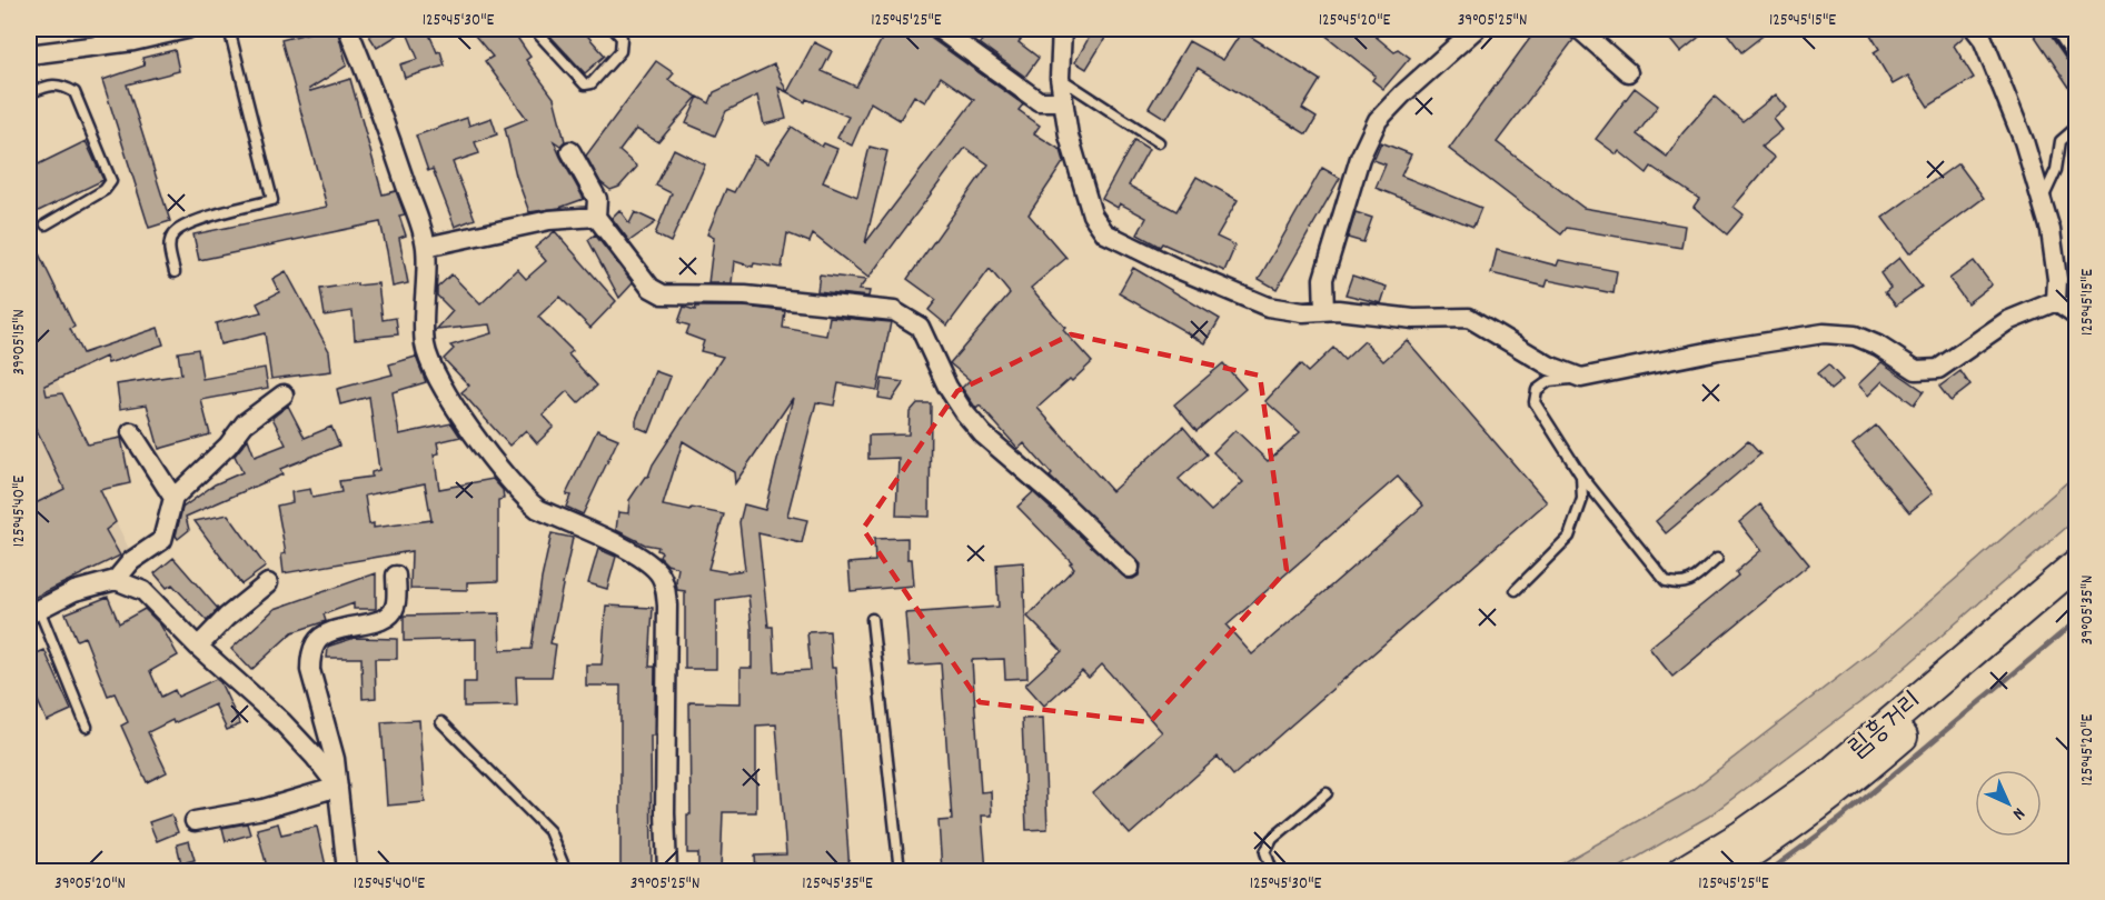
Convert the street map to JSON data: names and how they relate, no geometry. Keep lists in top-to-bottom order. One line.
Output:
{"streets":{"main road":["림흥거리"]},"north":"bottom right","coordinates":["125°45'30\"E","125°45'25\"E","125°45'20\"E","39°05'25\"N","125°45'15\"E","39°05'15\"N","125°45'40\"E","39°05'35\"N","39°05'20\"N","125°45'35\"E"]}
